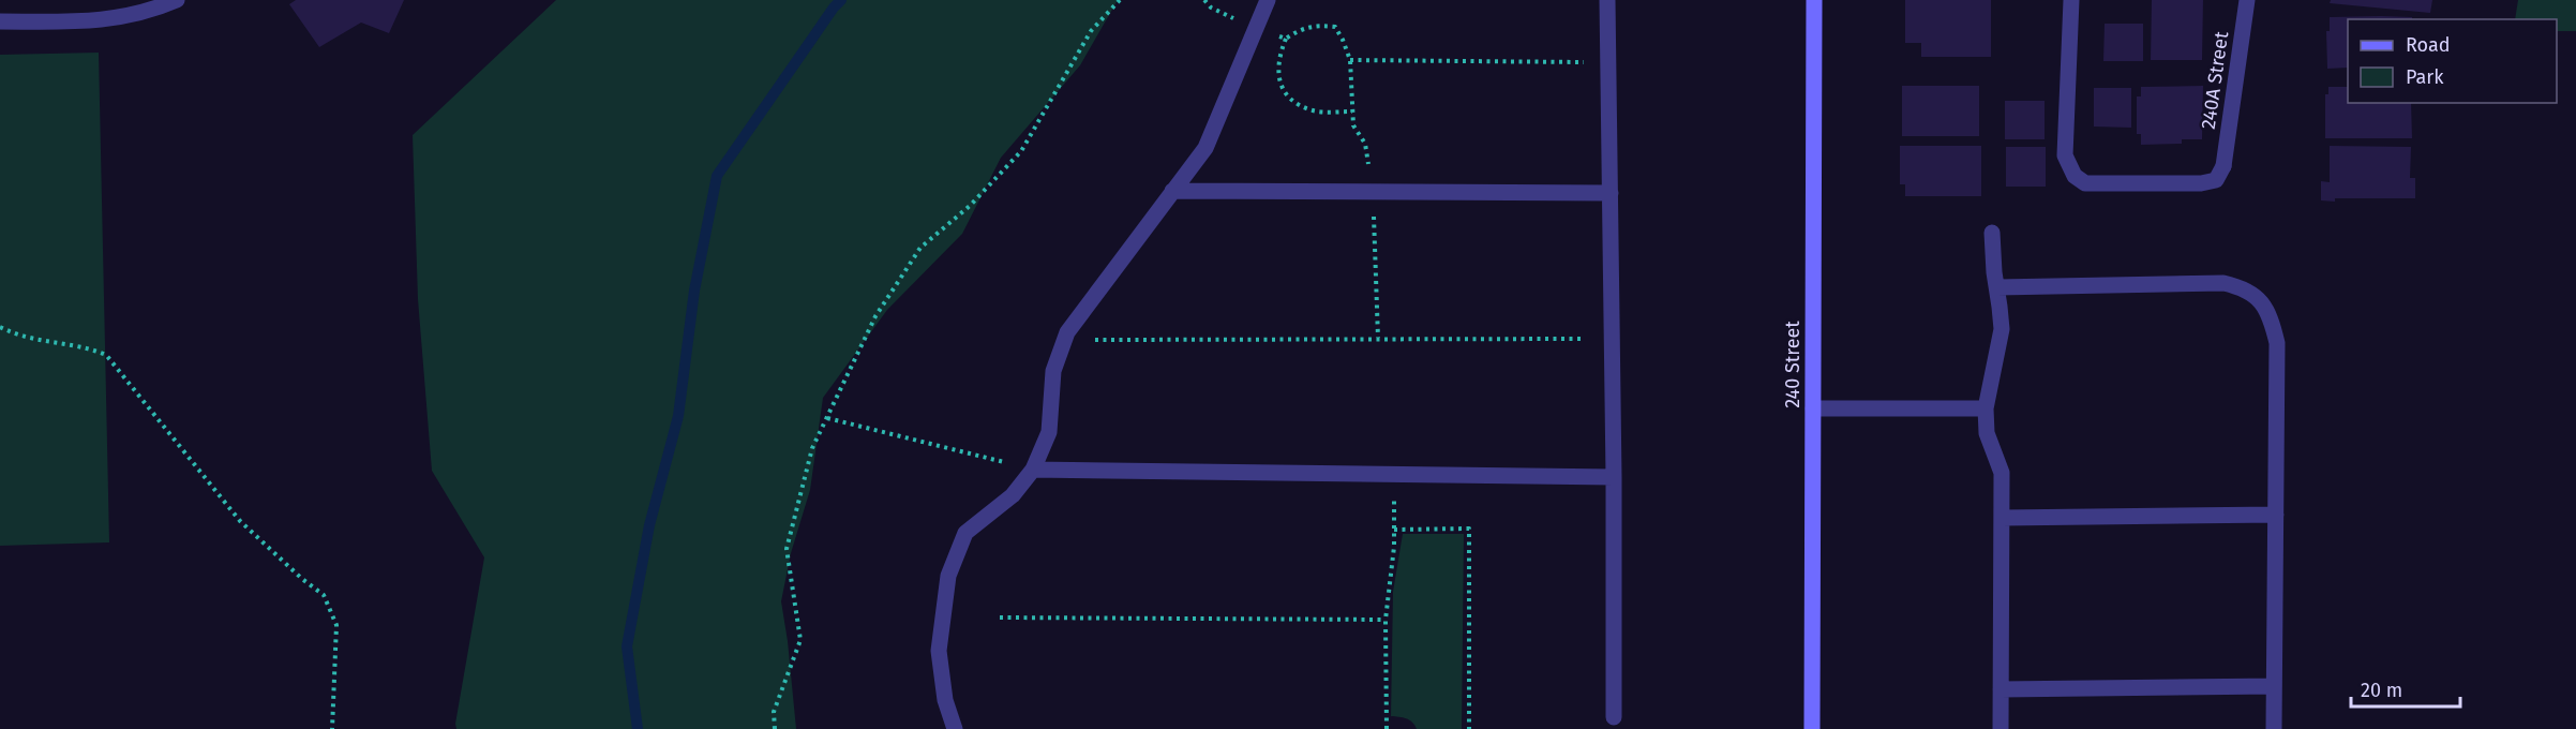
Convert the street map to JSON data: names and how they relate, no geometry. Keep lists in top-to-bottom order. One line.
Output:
{"streets":{"main road":["240 Street"],"street":["240A Street"]},"legend":["Road","Park"],"scale_bar":"20 m"}
